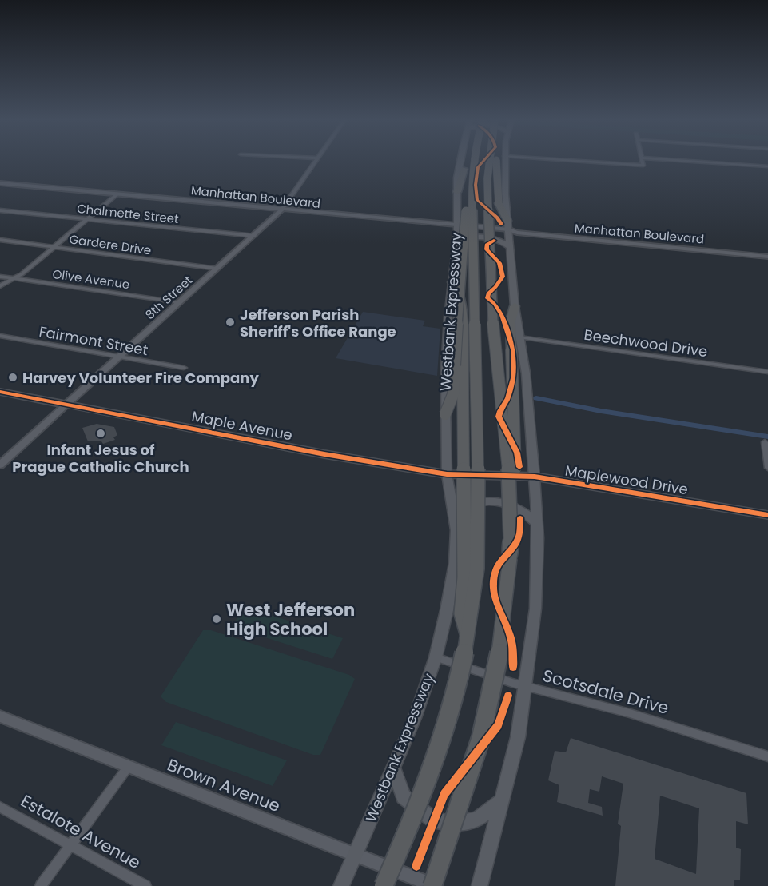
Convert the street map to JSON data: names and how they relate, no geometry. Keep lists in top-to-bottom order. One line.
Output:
{"streets":{"highway":["Westbank Expressway"],"street":["Manhattan Boulevard","Chalmette Street","Gardere Drive","Olive Avenue","8th Street","Fairmont Street","Beechwood Drive","Maple Avenue","Maplewood Drive","Scotsdale Drive","Brown Avenue","Estalote Avenue"]},"crossings":[["Manhattan Boulevard","8th Street"],["Manhattan Boulevard","Westbank Expressway"],["Chalmette Street","8th Street"],["Gardere Drive","8th Street"],["Olive Avenue","8th Street"],["8th Street","Fairmont Street"],["8th Street","Maple Avenue"],["Westbank Expressway","Maple Avenue"],["Westbank Expressway","Scotsdale Drive"],["Westbank Expressway","Brown Avenue"],["Maple Avenue","Maplewood Drive"]],"places":["Jefferson Parish Sheriff's Office Range","Harvey Volunteer Fire Company","Infant Jesus of Prague Catholic Church","West Jefferson High School"]}
